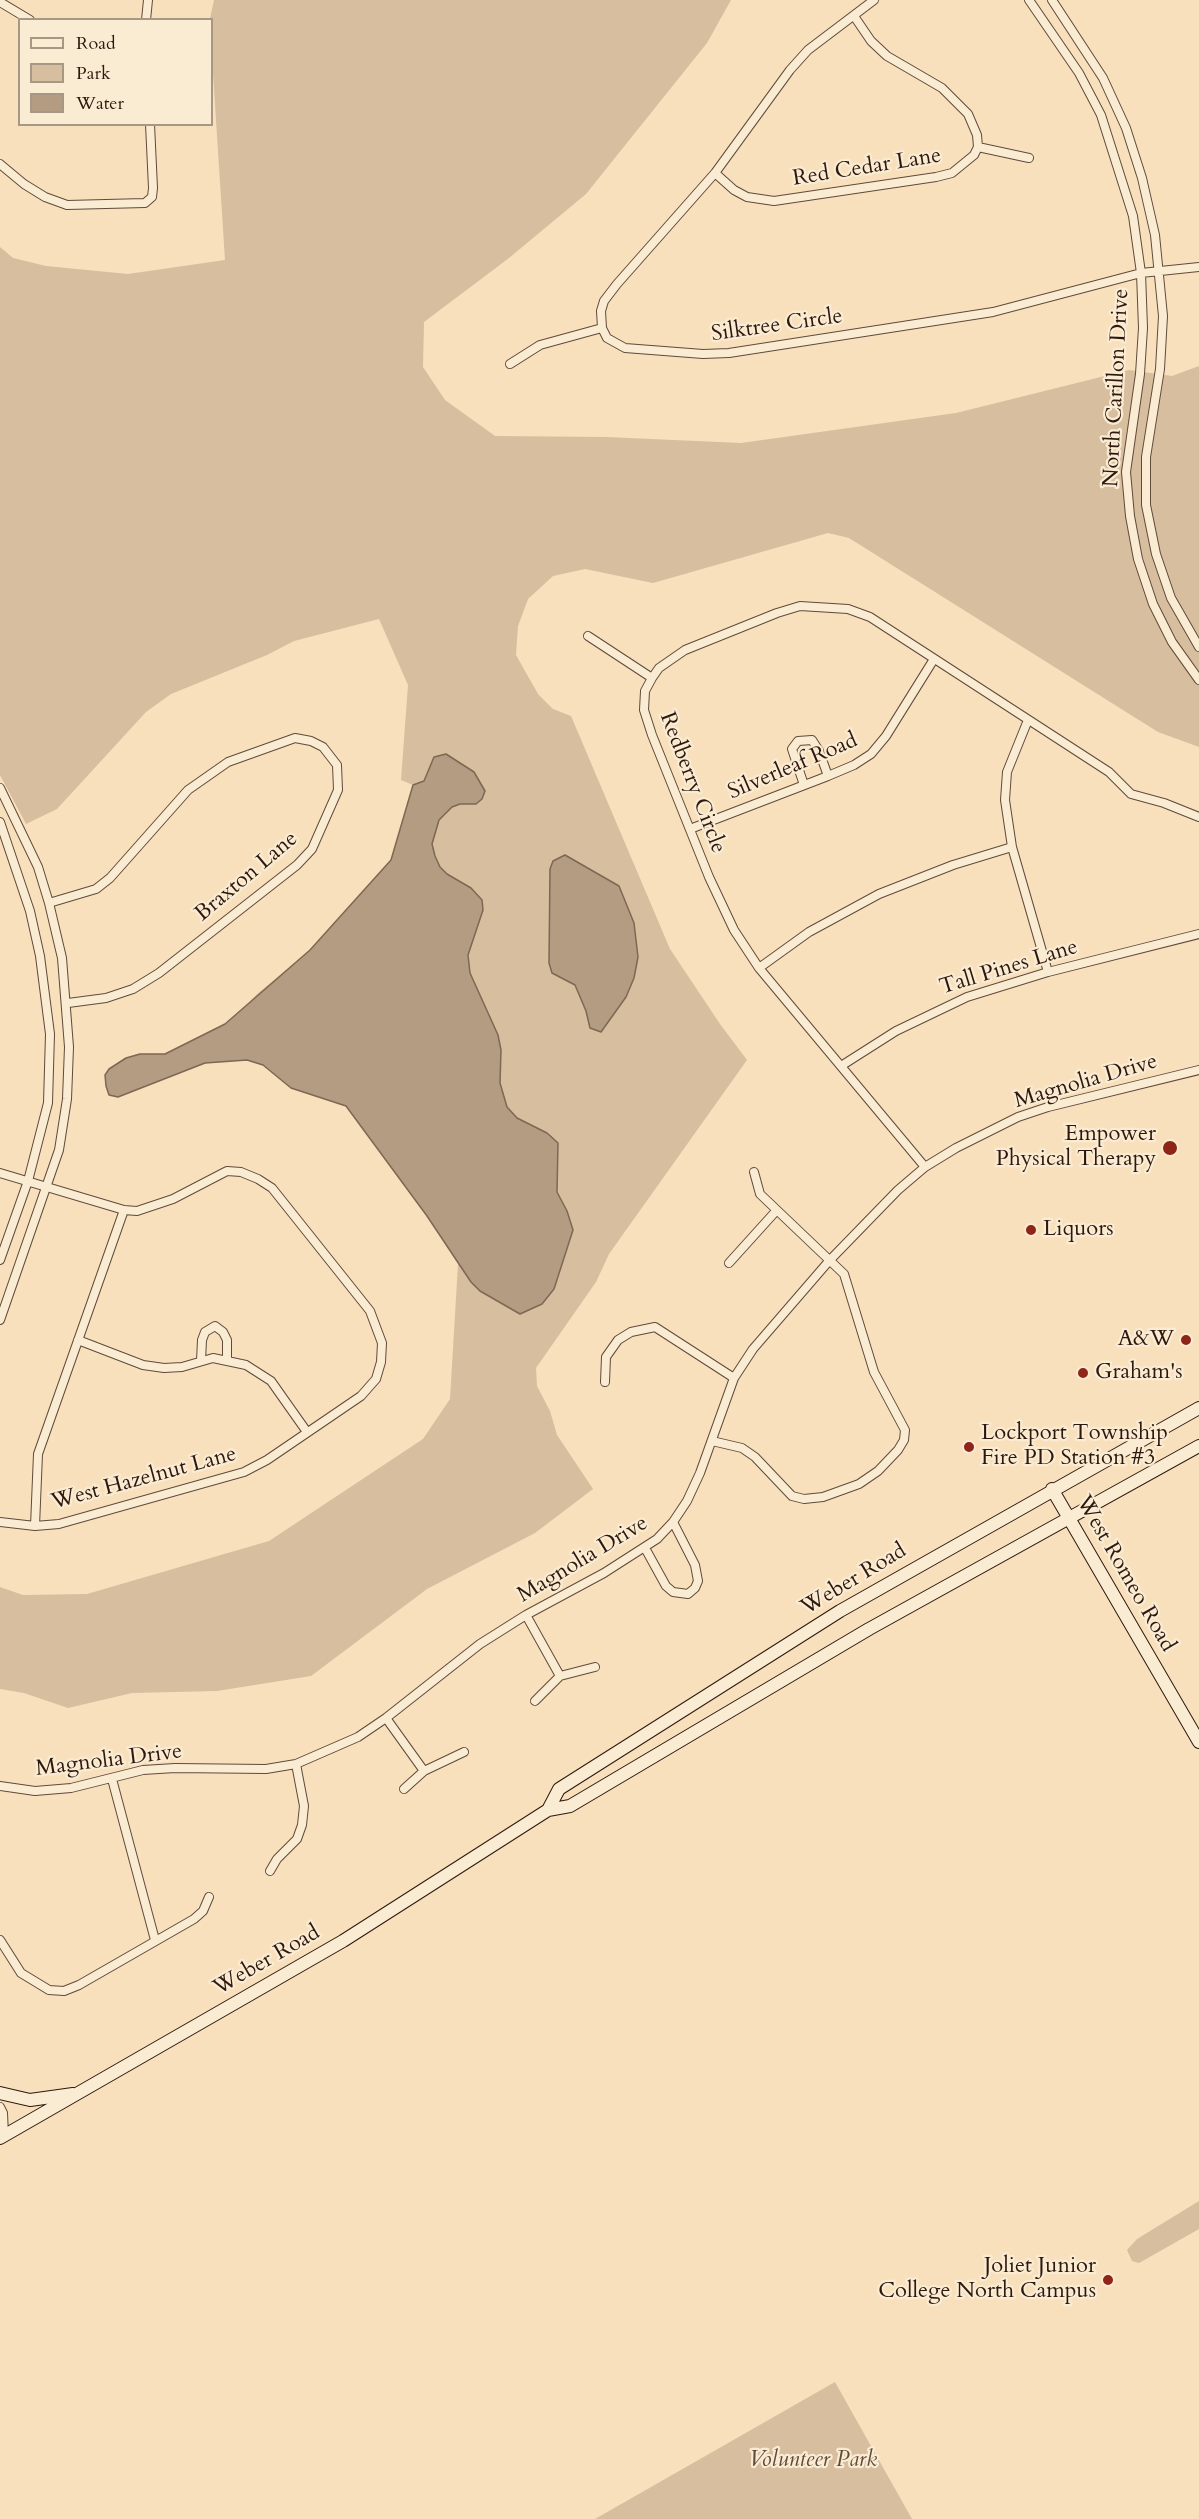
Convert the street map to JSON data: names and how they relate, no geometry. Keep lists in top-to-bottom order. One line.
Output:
{"streets":{"main road":["West Romeo Road","Weber Road"],"street":["Red Cedar Lane","Silktree Circle","North Carillon Drive","Silverleaf Road","Redberry Circle","Braxton Lane","Tall Pines Lane","Magnolia Drive","West Hazelnut Lane"]},"crossings":[["Silktree Circle","North Carillon Drive"],["Silverleaf Road","Redberry Circle"],["Redberry Circle","Tall Pines Lane"],["Redberry Circle","Magnolia Drive"],["West Romeo Road","Weber Road"]],"parks":["Volunteer Park"],"places":["Empower Physical Therapy","Liquors","A&W","Graham's","Lockport Township Fire PD Station #3","Joliet Junior College North Campus"],"legend":["Road","Park","Water"]}
